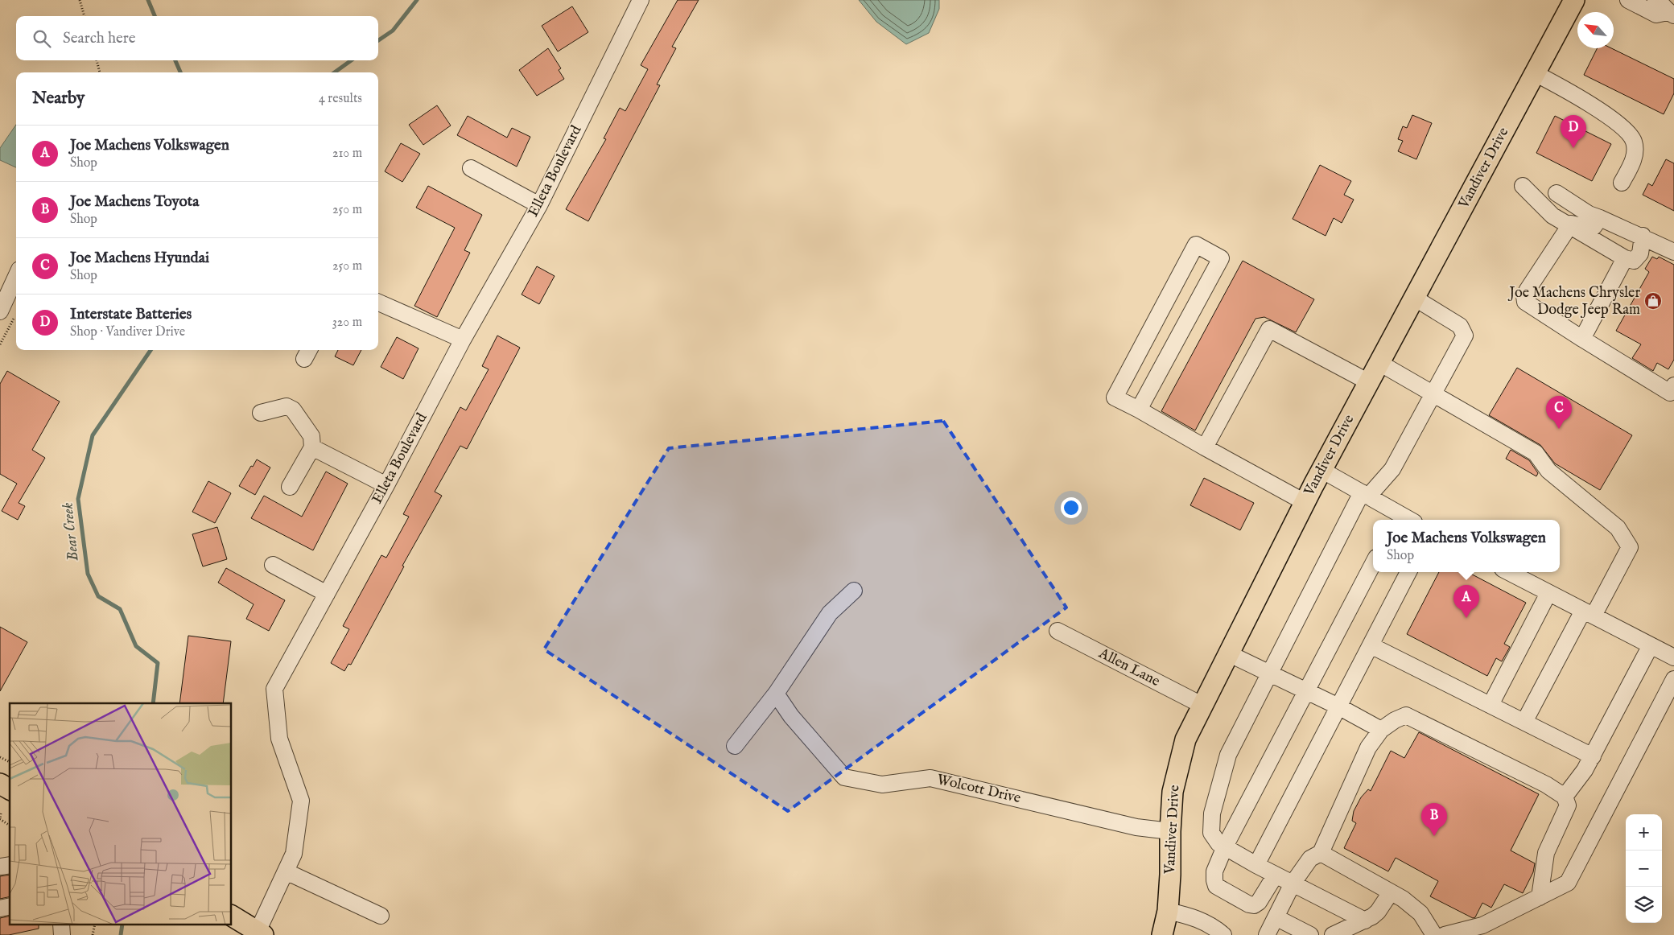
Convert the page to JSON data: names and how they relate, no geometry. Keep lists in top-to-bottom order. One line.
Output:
{"streets":{"main road":["Vandiver Drive"],"street":["Elleta Boulevard","Allen Lane","Wolcott Drive"]},"crossings":[["Vandiver Drive","Allen Lane"],["Vandiver Drive","Wolcott Drive"]],"water":["Bear Creek"],"places":{"shop":["Joe Machens Chrysler Dodge Jeep Ram"]},"north":"top left","page":{"search":"Search here","heading":["Nearby","4 results"],"pins":["D","C","A","B"],"list":[{"mark":"A","name":"Joe Machens Volkswagen","note":"Shop","value":"210 m"},{"mark":"B","name":"Joe Machens Toyota","note":"Shop","value":"250 m"},{"mark":"C","name":"Joe Machens Hyundai","note":"Shop","value":"250 m"},{"mark":"D","name":"Interstate Batteries","note":"Shop · Vandiver Drive","value":"320 m"}],"popup":["Joe Machens Volkswagen","Shop"],"map_buttons":["+","−"]}}
